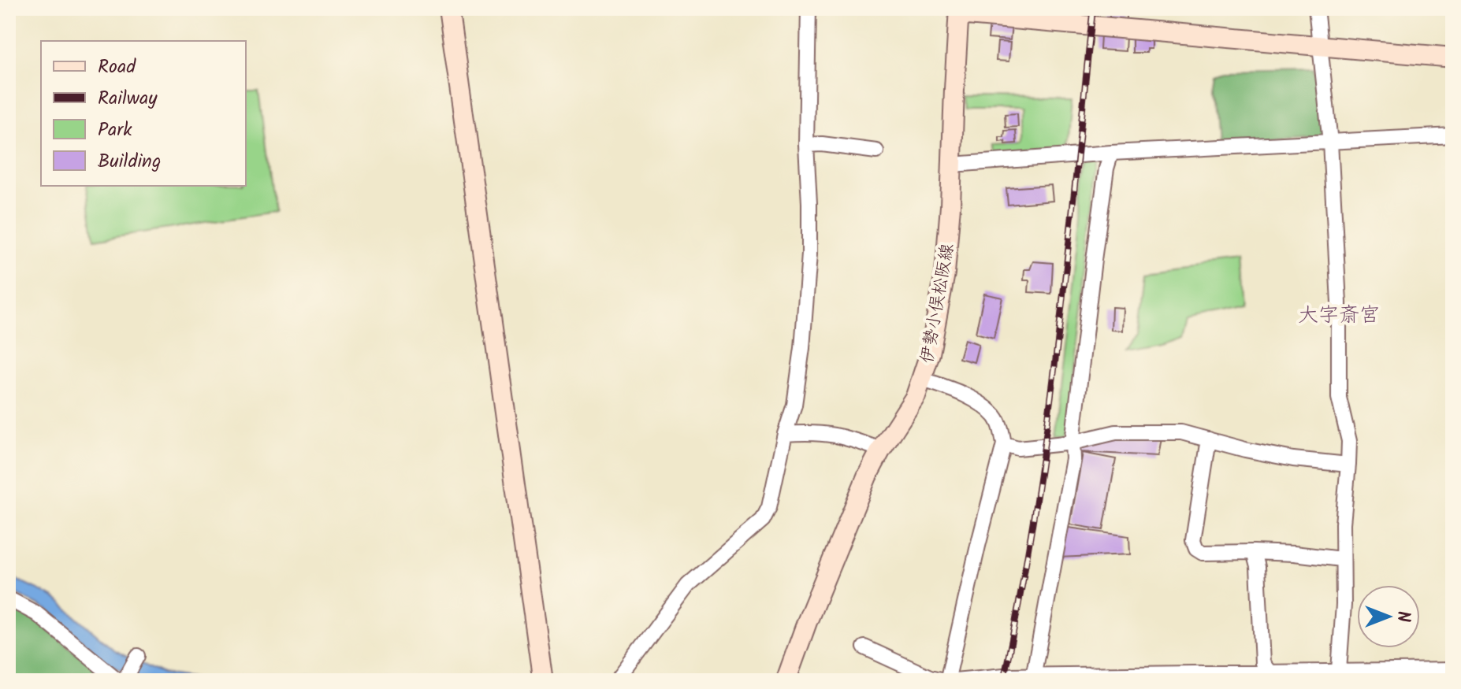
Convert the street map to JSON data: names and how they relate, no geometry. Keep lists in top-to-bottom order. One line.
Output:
{"streets":{"street":["伊勢小俣松阪線"]},"districts":["大字斎宮"],"legend":["Road","Railway","Park","Building"],"north":"right"}
